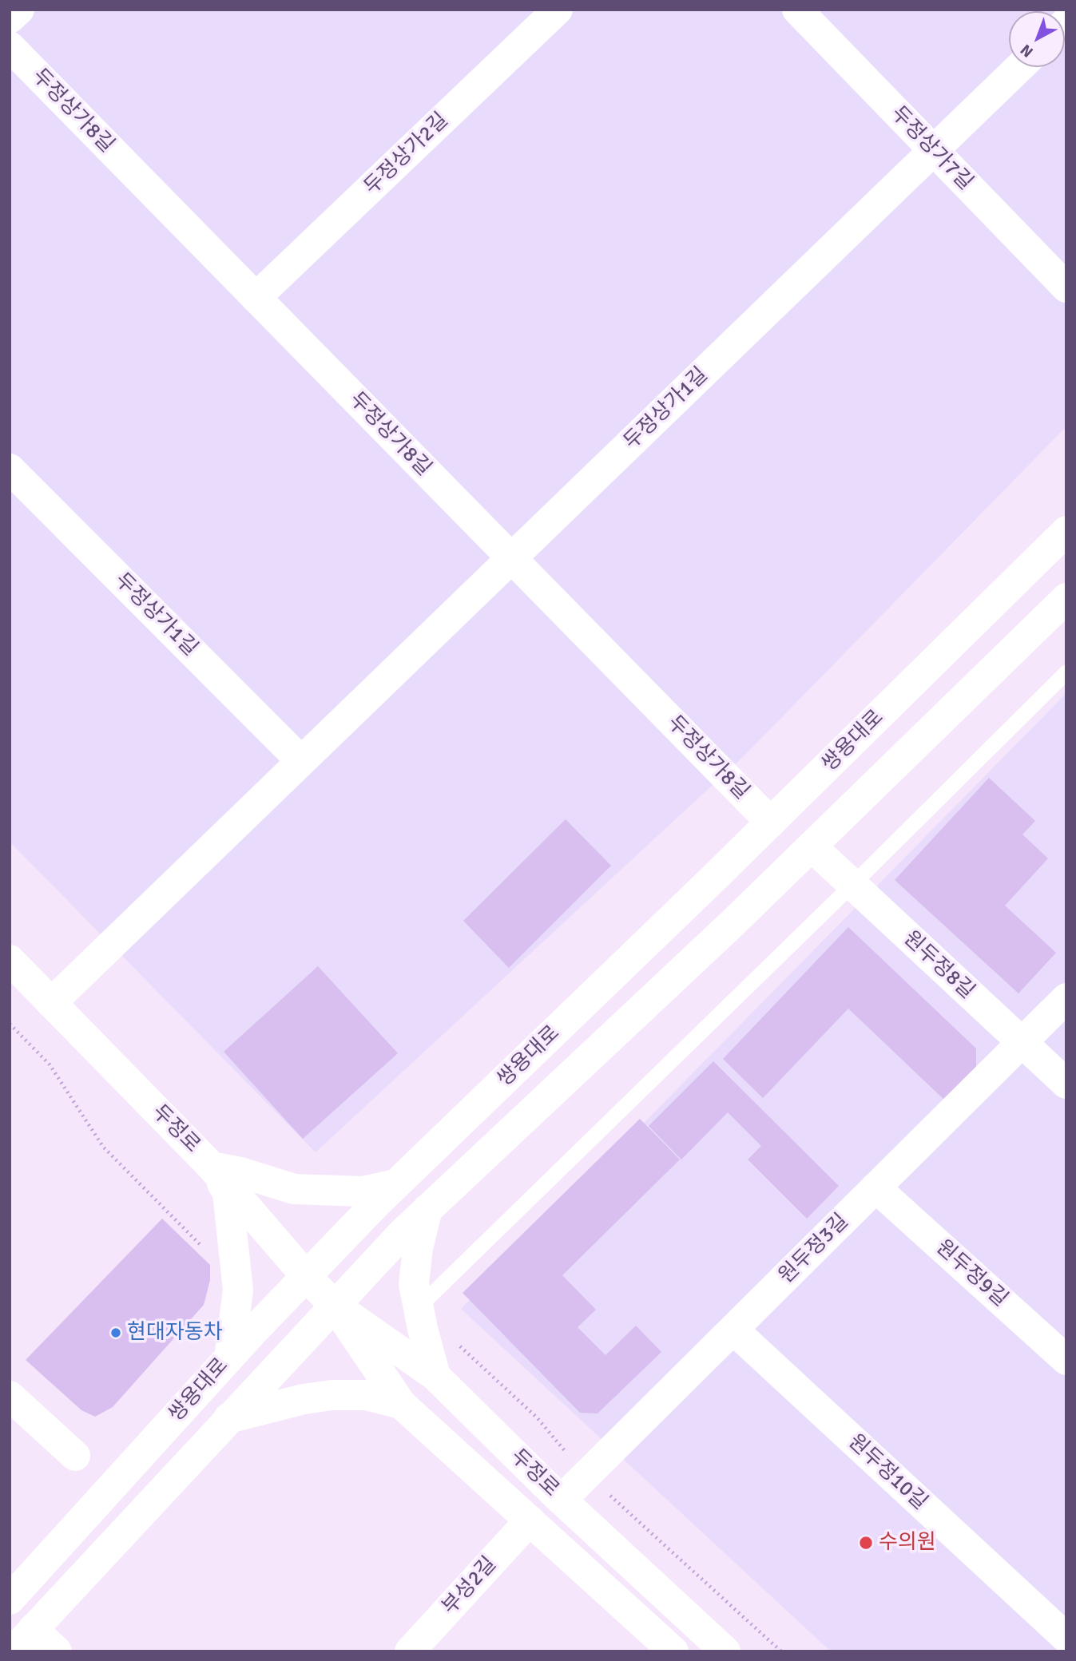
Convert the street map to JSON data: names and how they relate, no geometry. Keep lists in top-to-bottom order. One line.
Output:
{"streets":{"street":["두정상가8길","두정상가7길","두정상가2길","두정상가1길","쌍용대로","원두정8길","두정로","원두정3길","원두정9길","원두정10길","부성2길"]},"crossings":[["두정상가8길","두정상가2길"],["두정상가8길","두정상가1길"],["두정상가8길","쌍용대로"],["두정상가7길","두정상가1길"],["두정상가1길","두정로"],["쌍용대로","원두정8길"],["쌍용대로","두정로"],["원두정8길","원두정3길"],["두정로","원두정3길"],["두정로","부성2길"],["원두정3길","원두정9길"],["원두정3길","원두정10길"]],"places":["현대자동차","수의원"],"north":"bottom left"}
